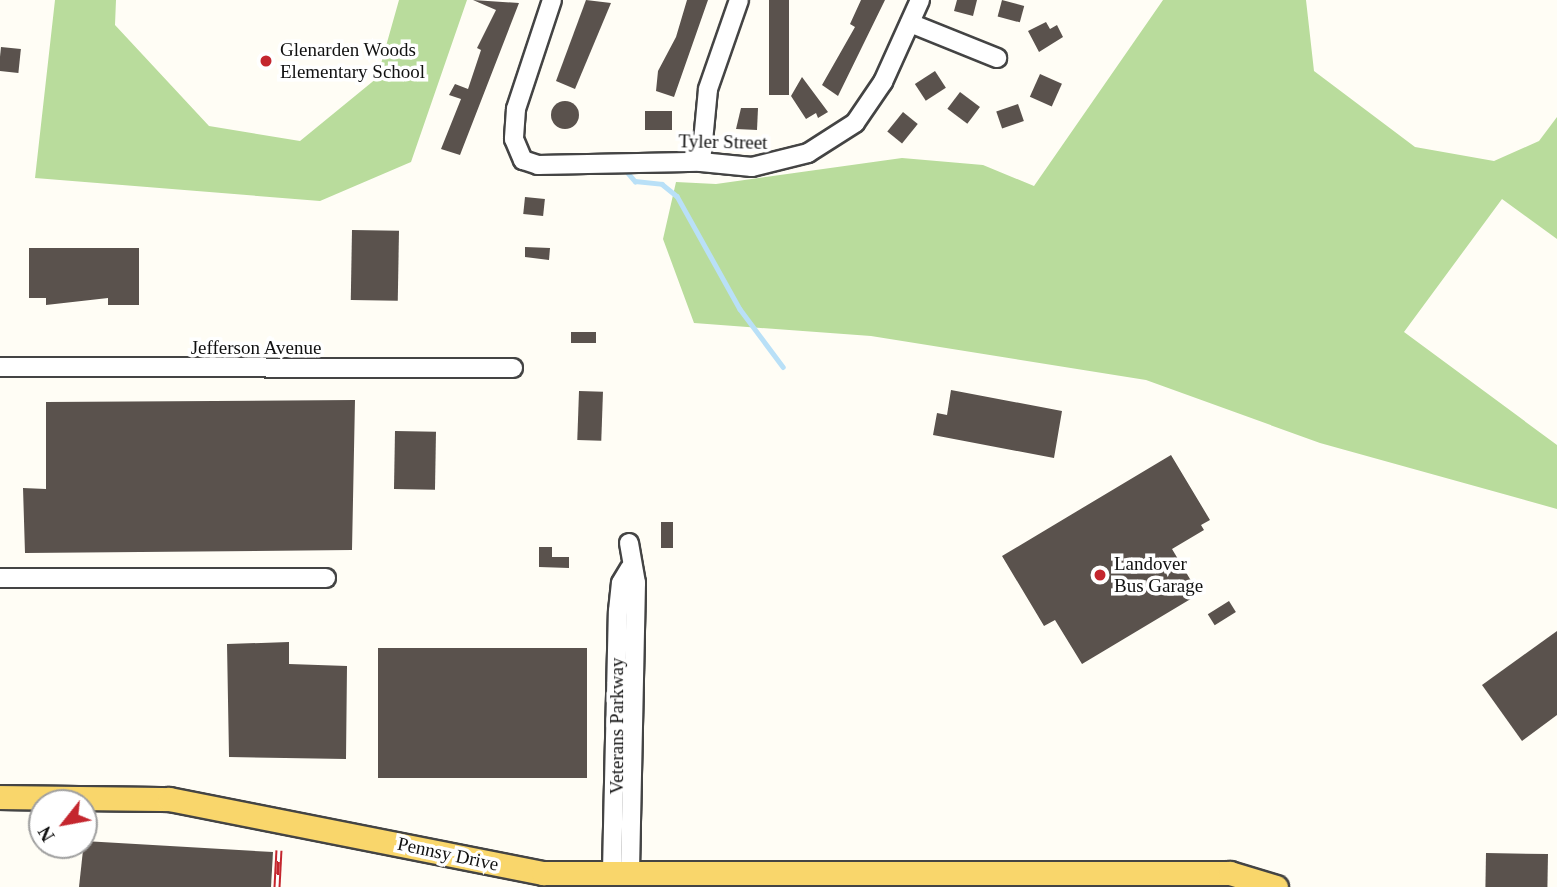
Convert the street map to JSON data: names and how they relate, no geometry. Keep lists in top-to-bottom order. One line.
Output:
{"streets":{"main road":["Pennsy Drive"],"street":["Tyler Street","Jefferson Avenue","Veterans Parkway"]},"crossings":[["Veterans Parkway","Pennsy Drive"]],"places":["Glenarden Woods Elementary School","Landover Bus Garage"],"north":"bottom left"}
